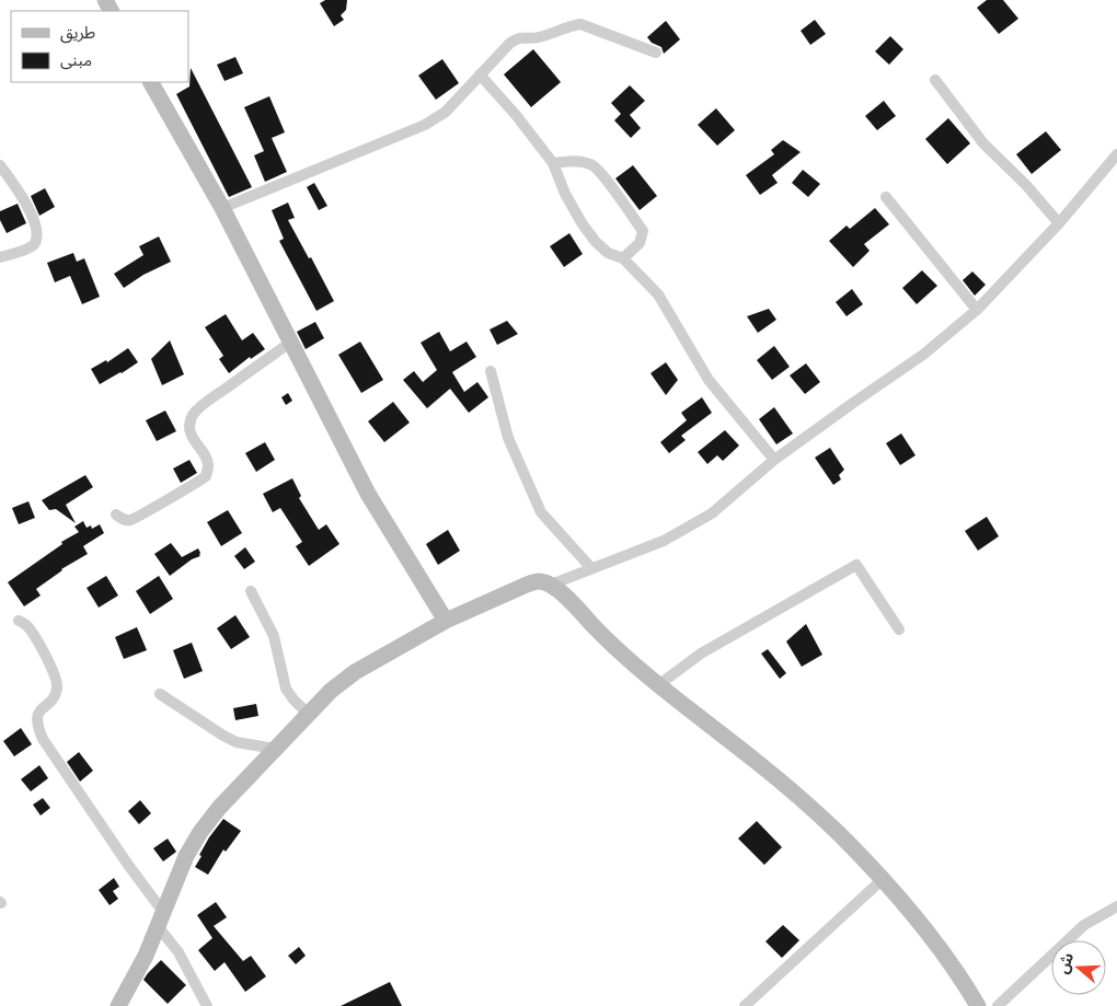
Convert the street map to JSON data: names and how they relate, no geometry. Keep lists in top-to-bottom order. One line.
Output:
{"legend":["طريق","مبنى"],"north":"left"}
